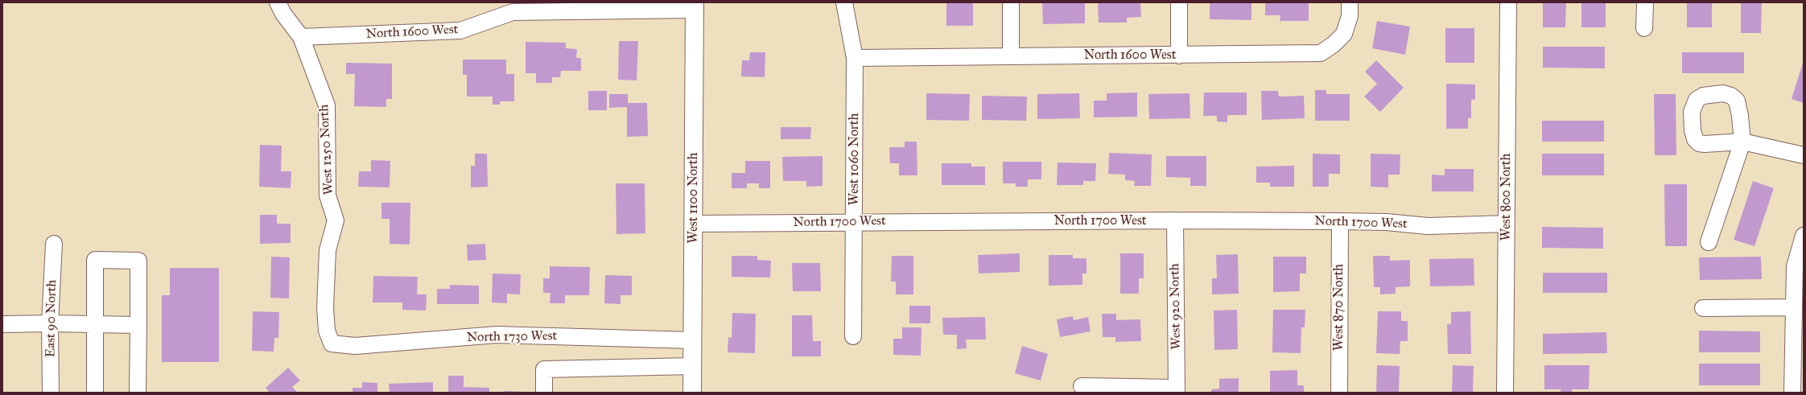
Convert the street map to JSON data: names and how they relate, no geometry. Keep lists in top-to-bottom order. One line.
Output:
{"streets":{"main road":["West 1100 North"],"street":["North 1600 West","West 1250 North","West 1060 North","West 800 North","North 1700 West","West 920 North","West 870 North","East 90 North","North 1730 West"]},"crossings":[["North 1600 West","West 1250 North"],["North 1600 West","West 1060 North"],["North 1600 West","West 1100 North"],["West 1250 North","North 1730 West"],["West 1060 North","North 1700 West"],["West 800 North","North 1700 West"],["West 1100 North","North 1700 West"],["West 1100 North","North 1730 West"],["North 1700 West","West 920 North"],["North 1700 West","West 870 North"]]}
